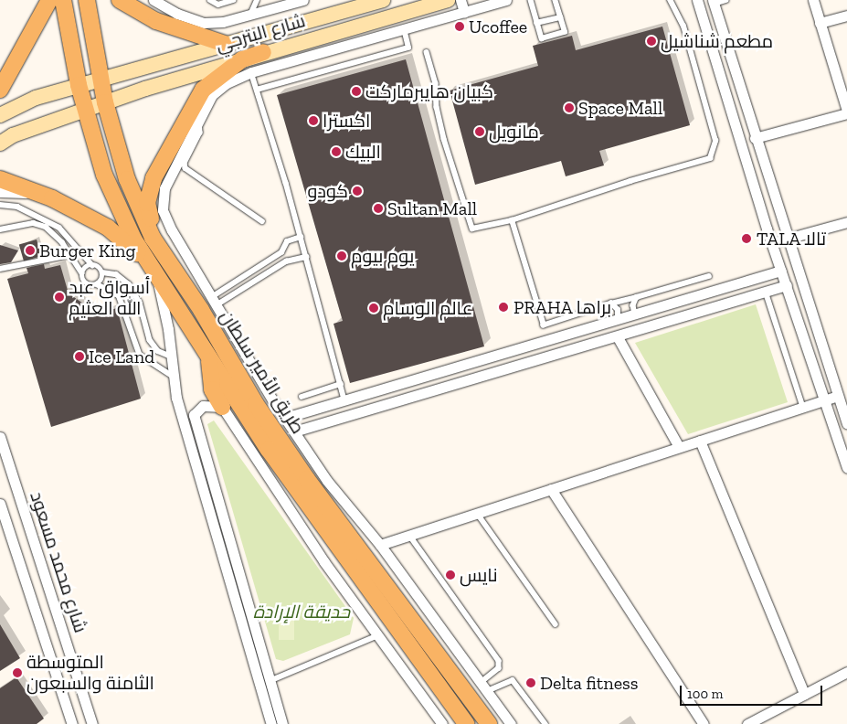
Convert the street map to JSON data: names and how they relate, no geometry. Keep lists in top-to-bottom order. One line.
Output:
{"streets":{"main road":["شارع البترجي","طريق الأمير سلطان"],"street":["شارع محمد مسعود"]},"crossings":[["شارع البترجي","طريق الأمير سلطان"]],"parks":["حديقة الإرادة"],"places":["Ucoffee","مطعم شناشيل","كبيان هايبرماركت","Space Mall","اكسترا","مانويل","البيك","كودو","Sultan Mall","TALA تالا","Burger King","يوم بيوم","أسواق عبد الله العثيم","PRAHA براها","عالم الوسام","Ice Land","نايس","المتوسطة الثامنة والسبعون","Delta fitness"],"scale_bar":"100 m"}
